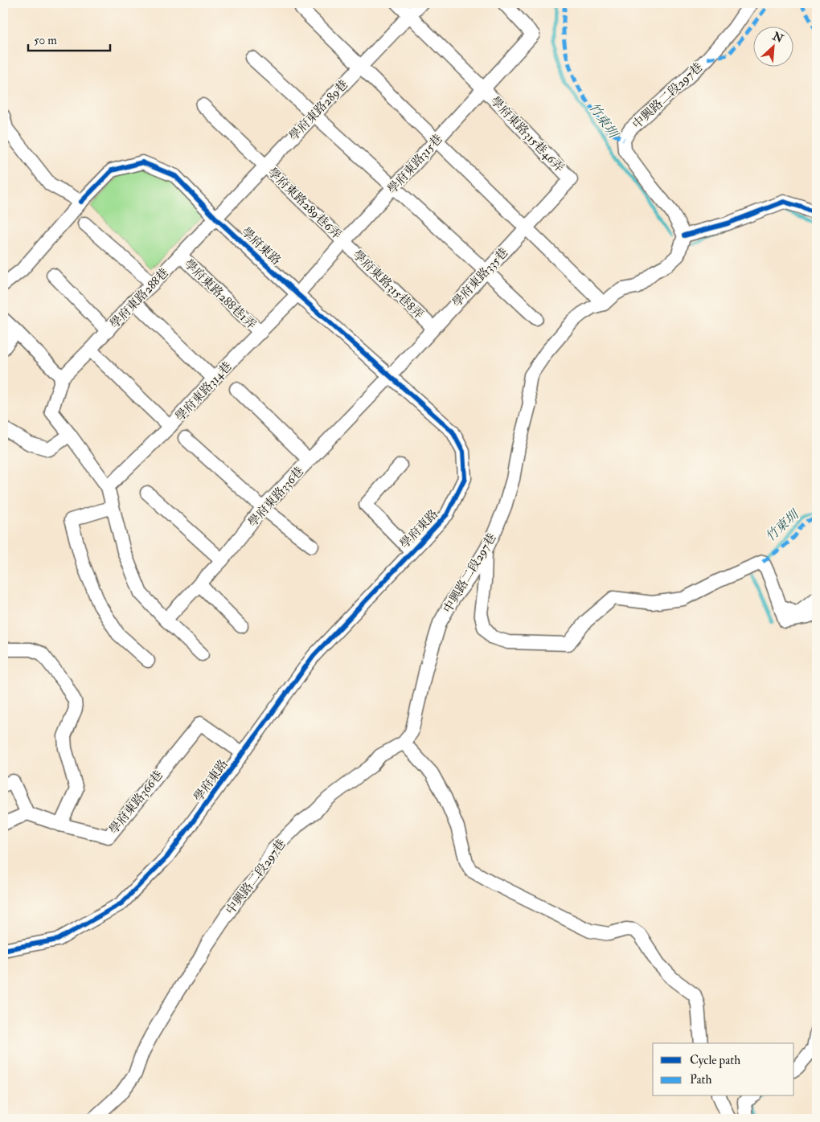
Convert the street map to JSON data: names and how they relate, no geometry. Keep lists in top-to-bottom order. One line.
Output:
{"streets":{"street":["中興路二段297巷","學府東路289巷","學府東路315巷46弄","學府東路315巷","學府東路289巷6弄","學府東路","學府東路335巷","學府東路315巷8弄","學府東路288巷1弄","學府東路288巷","學府東路314巷","學府東路336巷","學府東路366巷"]},"crossings":[["學府東路289巷","學府東路315巷46弄"],["學府東路289巷","學府東路289巷6弄"],["學府東路289巷","學府東路"],["學府東路289巷","學府東路288巷"],["學府東路315巷46弄","學府東路315巷"],["學府東路315巷46弄","學府東路335巷"],["學府東路315巷","學府東路289巷6弄"],["學府東路315巷","學府東路"],["學府東路315巷","學府東路315巷8弄"],["學府東路315巷","學府東路314巷"],["學府東路289巷6弄","學府東路315巷8弄"],["學府東路","學府東路335巷"],["學府東路","學府東路288巷"],["學府東路","學府東路314巷"],["學府東路","學府東路336巷"],["學府東路","學府東路366巷"],["學府東路335巷","學府東路315巷8弄"],["學府東路335巷","學府東路336巷"],["學府東路288巷1弄","學府東路288巷"],["學府東路288巷1弄","學府東路314巷"]],"water":["竹東圳"],"legend":["Cycle path","Path"],"scale_bar":"50 m","north":"top right"}
